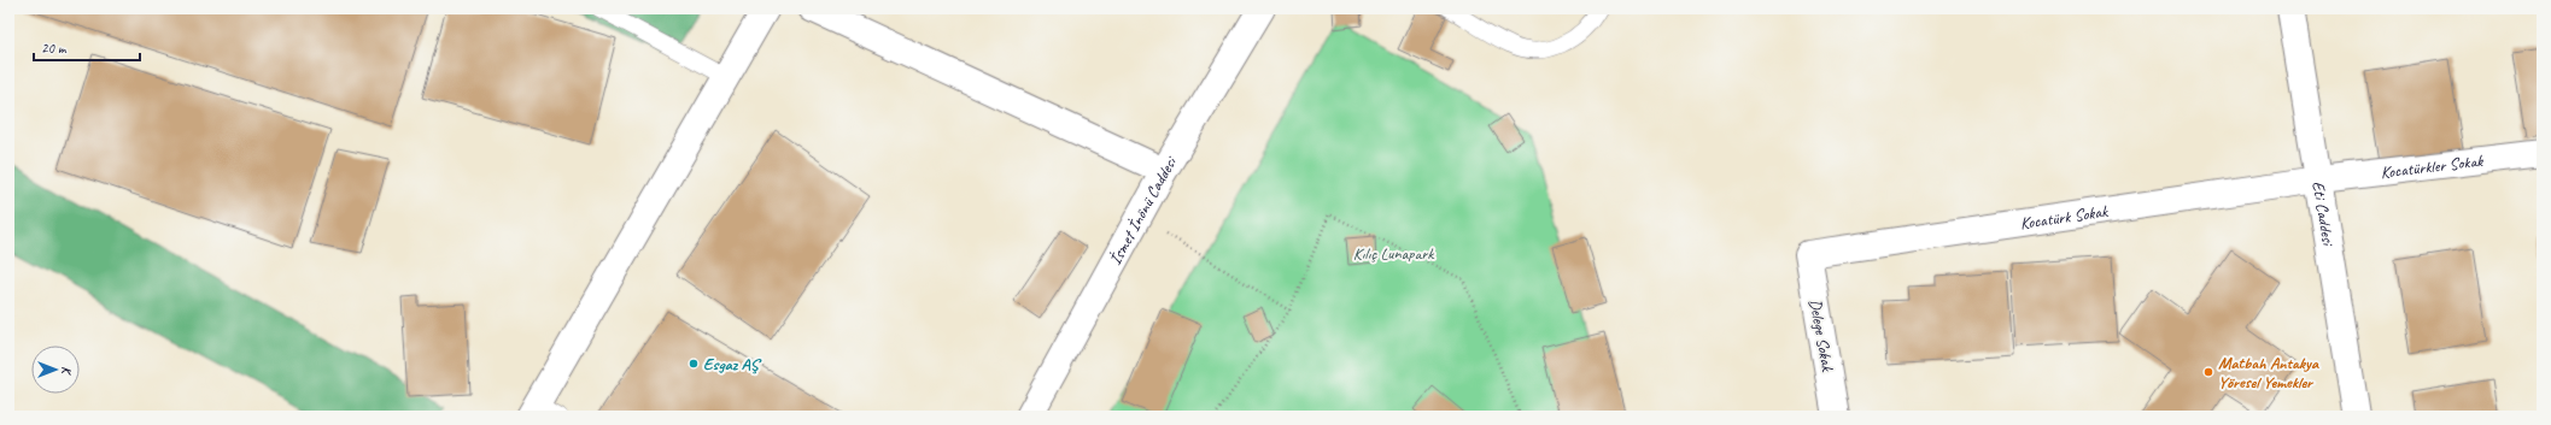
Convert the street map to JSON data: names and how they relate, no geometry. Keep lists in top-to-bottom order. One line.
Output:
{"streets":{"street":["Kocatürkler Sokak","İsmet İnönü Caddesi","Eti Caddesi","Kocatürk Sokak","Delege Sokak"]},"crossings":[["Kocatürkler Sokak","Eti Caddesi"],["Kocatürkler Sokak","Kocatürk Sokak"],["Eti Caddesi","Kocatürk Sokak"],["Kocatürk Sokak","Delege Sokak"]],"parks":["Kılıç Lunapark"],"places":["Esgaz AŞ","Matbah Antakya Yöresel Yemekler"],"scale_bar":"20 m","north":"right"}
